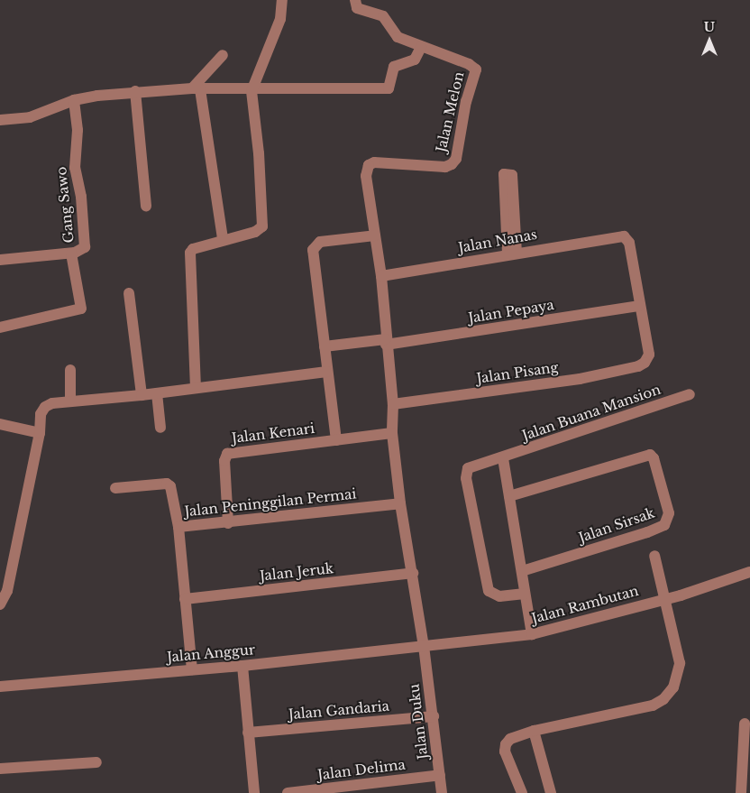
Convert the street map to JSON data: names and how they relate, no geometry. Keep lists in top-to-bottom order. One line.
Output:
{"streets":{"street":["Jalan Melon","Gang Sawo","Jalan Nanas","Jalan Pepaya","Jalan Pisang","Jalan Buana Mansion","Jalan Kenari","Jalan Peninggilan Permai","Jalan Sirsak","Jalan Jeruk","Jalan Rambutan","Jalan Anggur","Jalan Gandaria","Jalan Duku","Jalan Delima"]},"crossings":[["Jalan Nanas","Jalan Pepaya"],["Jalan Nanas","Jalan Pisang"],["Jalan Pepaya","Jalan Pisang"],["Jalan Kenari","Jalan Peninggilan Permai"],["Jalan Peninggilan Permai","Jalan Jeruk"],["Jalan Peninggilan Permai","Jalan Anggur"],["Jalan Rambutan","Jalan Anggur"],["Jalan Rambutan","Jalan Duku"],["Jalan Anggur","Jalan Duku"],["Jalan Gandaria","Jalan Duku"],["Jalan Duku","Jalan Delima"]],"north":"top"}
